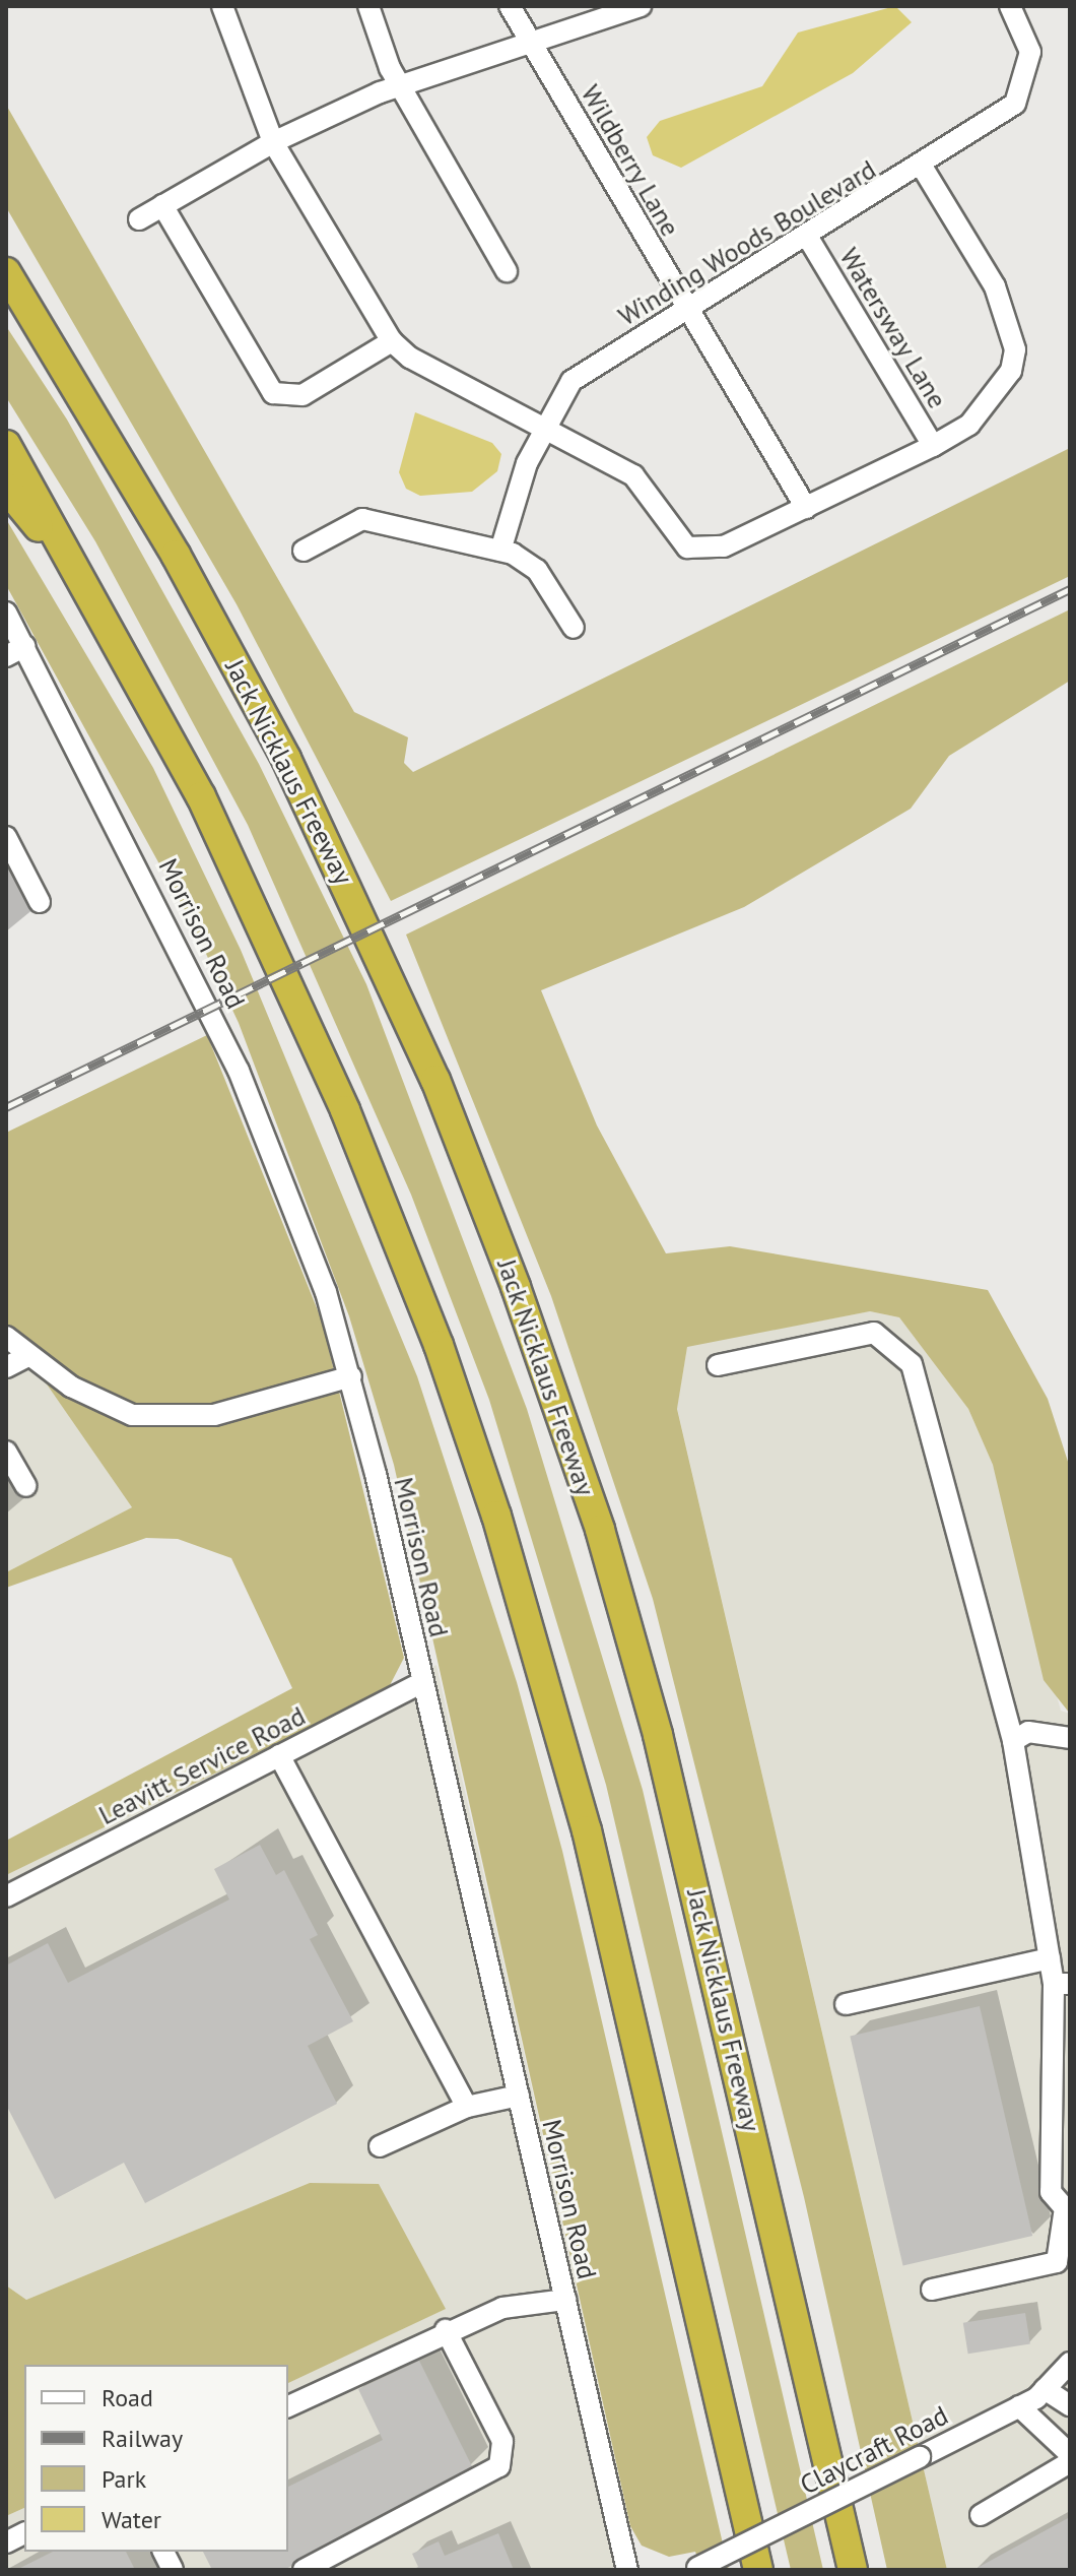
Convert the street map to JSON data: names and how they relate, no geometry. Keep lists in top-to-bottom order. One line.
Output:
{"streets":{"highway":["Jack Nicklaus Freeway"],"street":["Wildberry Lane","Winding Woods Boulevard","Watersway Lane","Morrison Road","Leavitt Service Road","Claycraft Road"]},"crossings":[["Wildberry Lane","Winding Woods Boulevard"],["Winding Woods Boulevard","Watersway Lane"],["Morrison Road","Leavitt Service Road"]],"legend":["Road","Railway","Park","Water"]}
